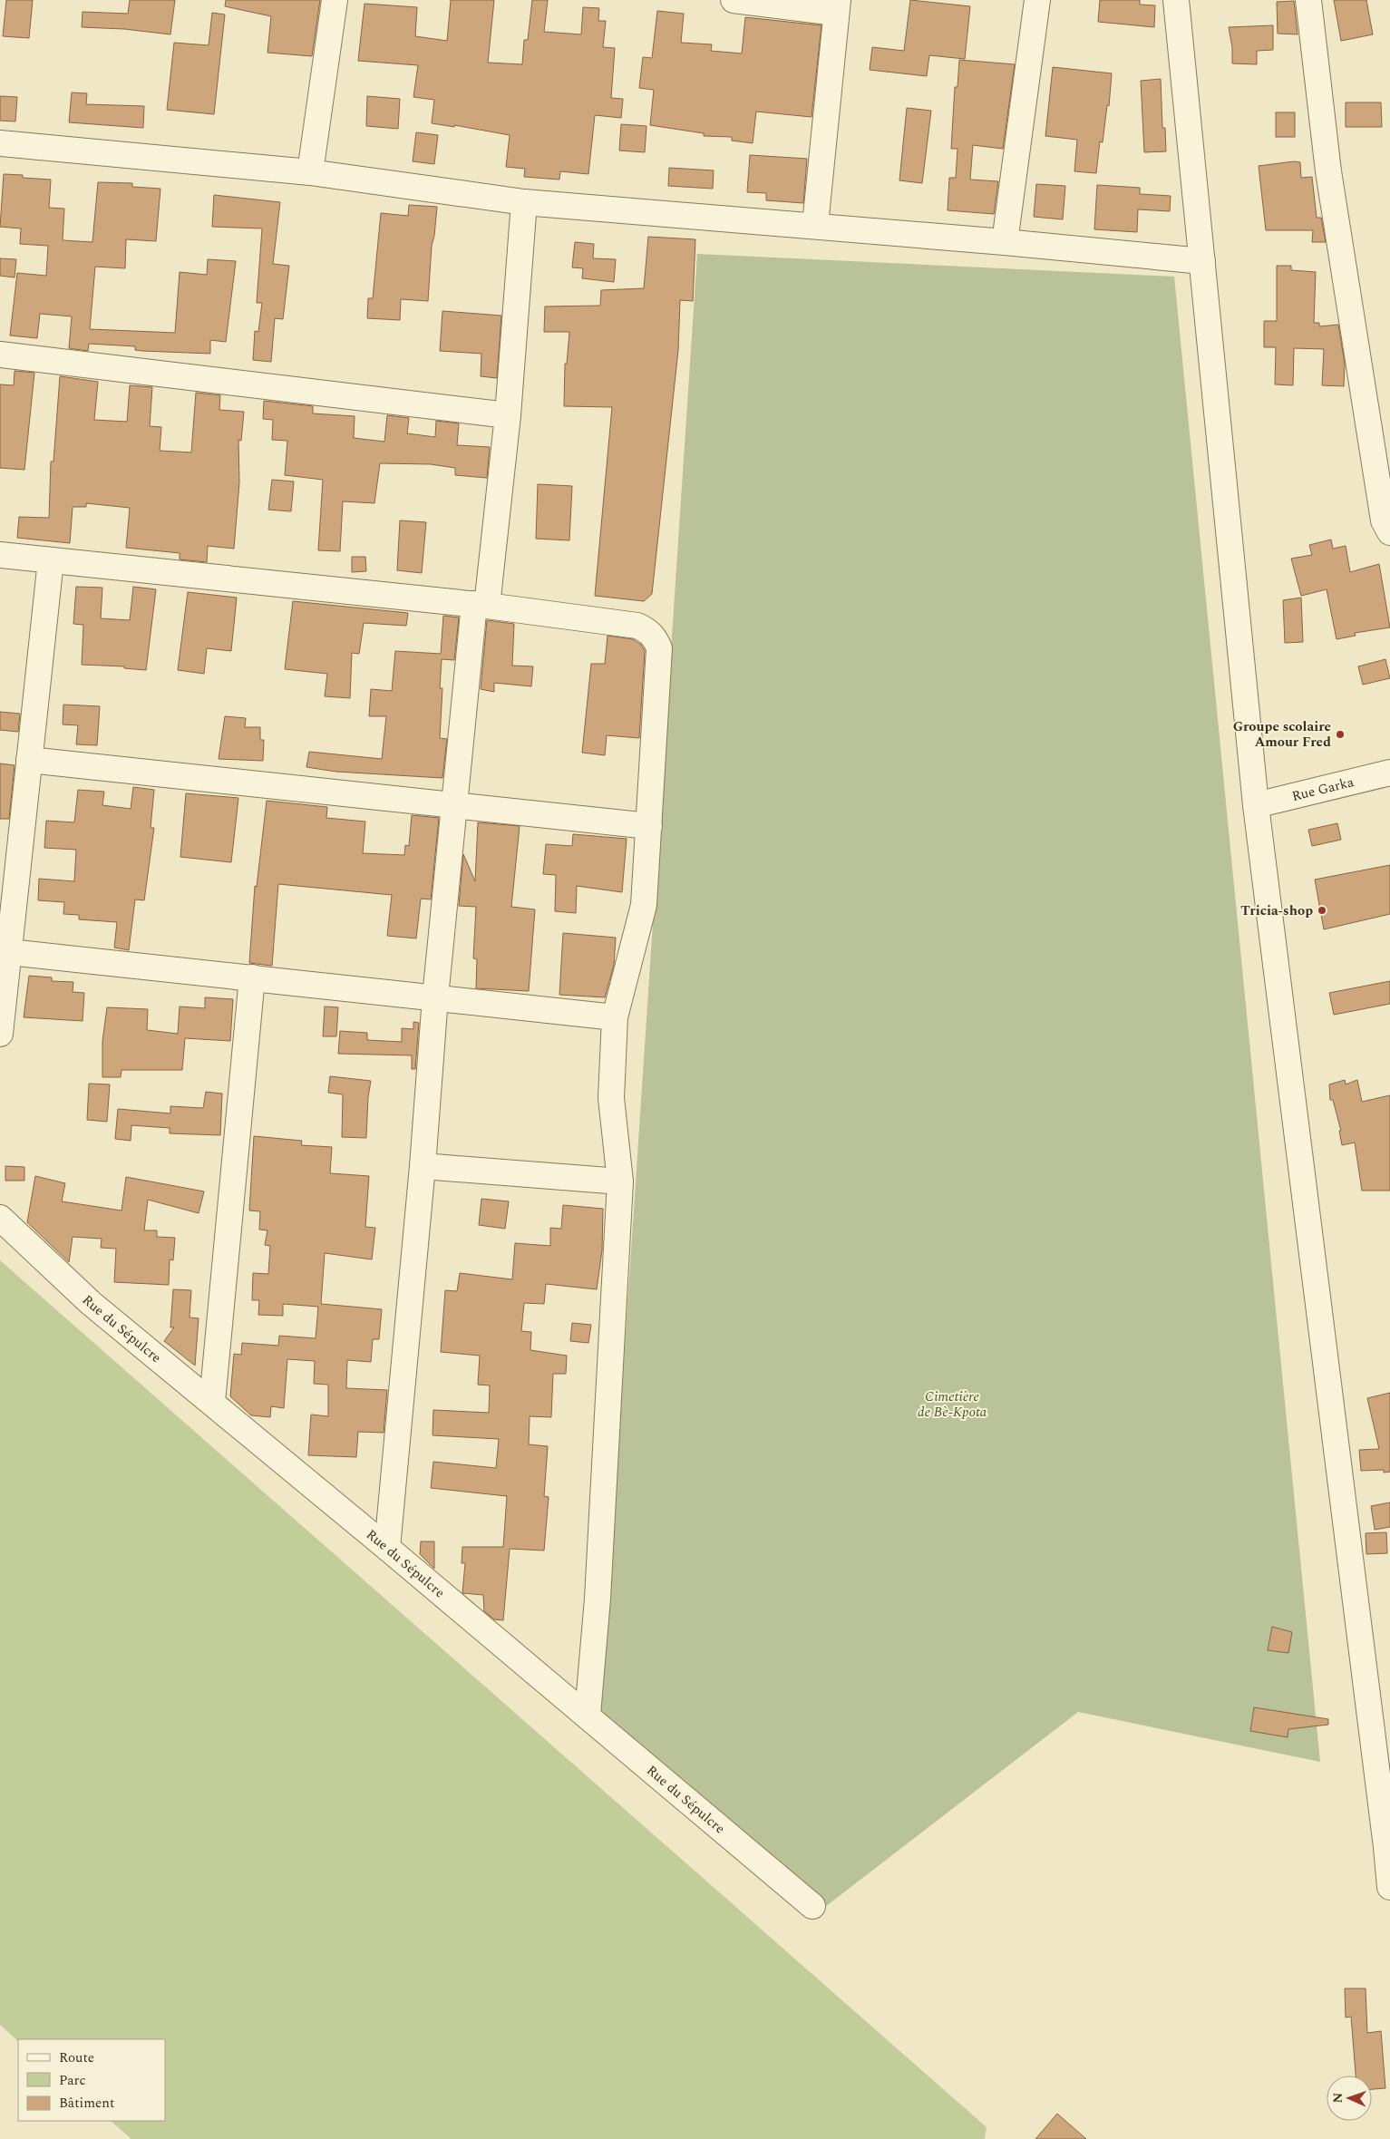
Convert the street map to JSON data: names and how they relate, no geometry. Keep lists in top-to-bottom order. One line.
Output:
{"streets":{"street":["Rue Garka","Rue du Sépulcre"]},"parks":["Cimetière de Bè-Kpota"],"places":["Groupe scolaire Amour Fred","Tricia-shop"],"legend":["Route","Parc","Bâtiment"],"north":"left"}
